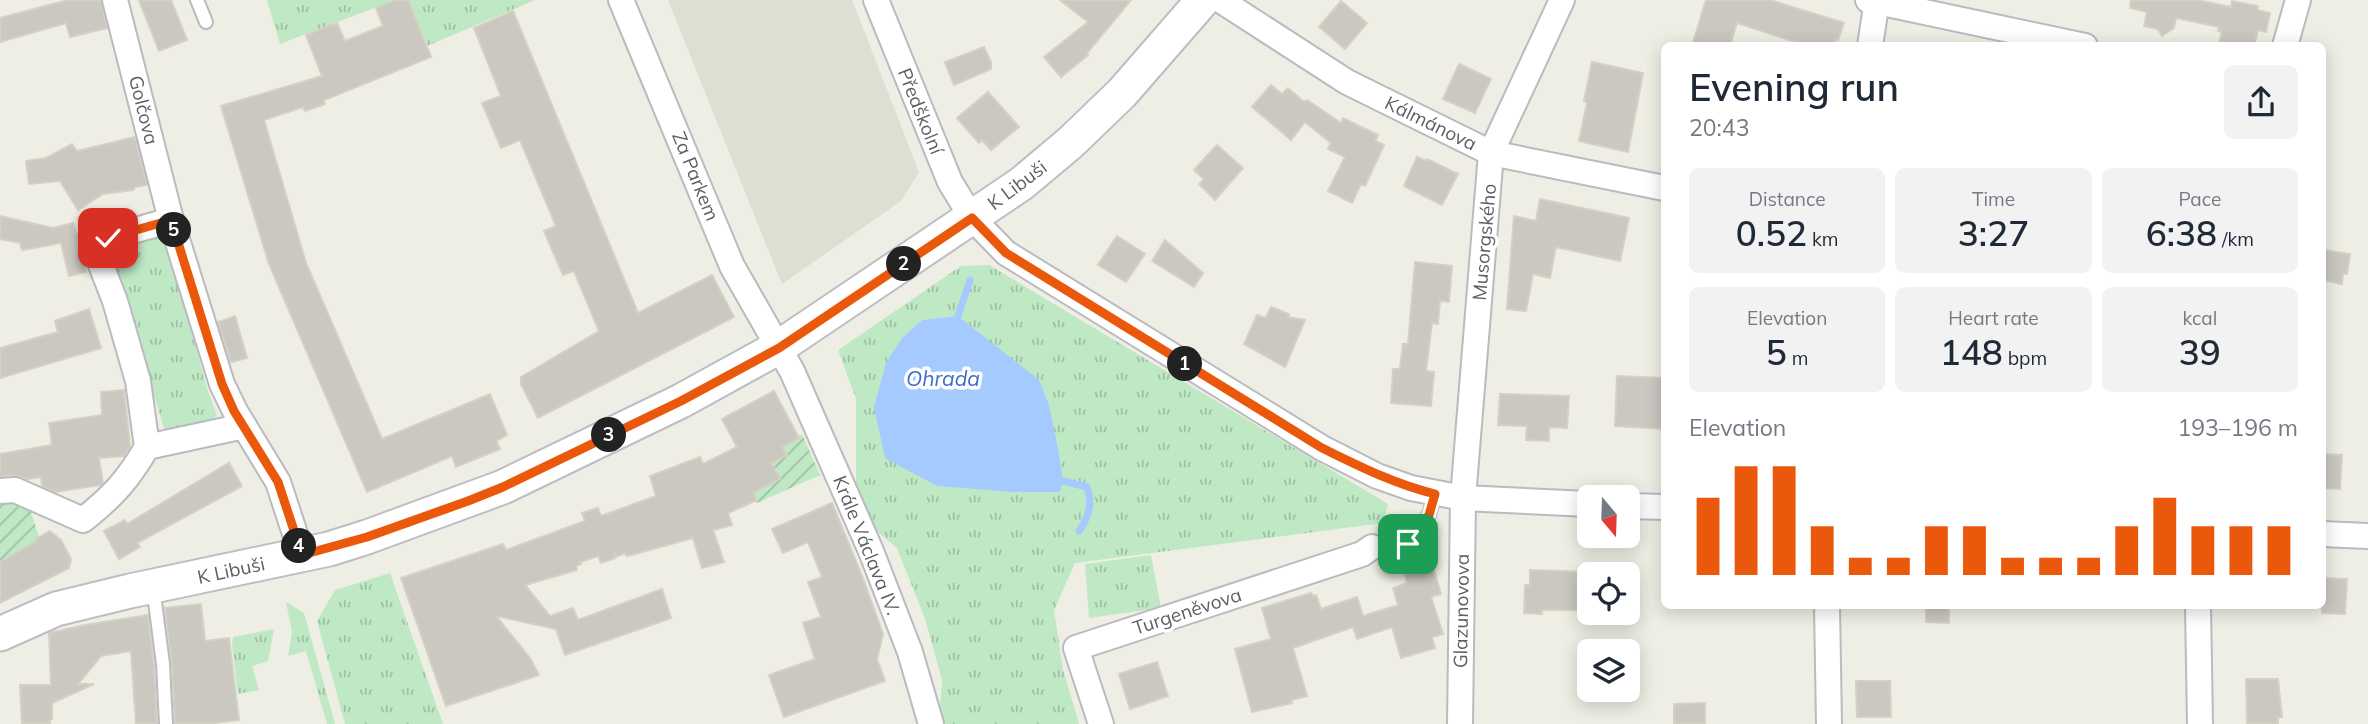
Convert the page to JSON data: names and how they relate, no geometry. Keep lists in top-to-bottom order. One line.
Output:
{"streets":{"street":["Golčova","Předškolní","Kálmánova","Za Parkem","K Libuši","Musorgského","Krále Václava IV.","Turgeněvova","Glazunovova"]},"crossings":[["Předškolní","K Libuši"],["Předškolní","Musorgského"],["Předškolní","Glazunovova"],["Kálmánova","Musorgského"],["Za Parkem","K Libuši"],["Za Parkem","Krále Václava IV."],["K Libuši","Krále Václava IV."],["Musorgského","Glazunovova"]],"water":["Ohrada"],"north":"bottom","page":{"heading":["Evening run","20:43"],"stats":[["Distance","0.52 km"],["Time","3:27"],["Pace","6:38 /km"],["Elevation","5 m"],["Heart rate","148 bpm"],["kcal","39"]],"pins":["5","2","1","3","4"],"chart":["Elevation","193–196 m"]}}
